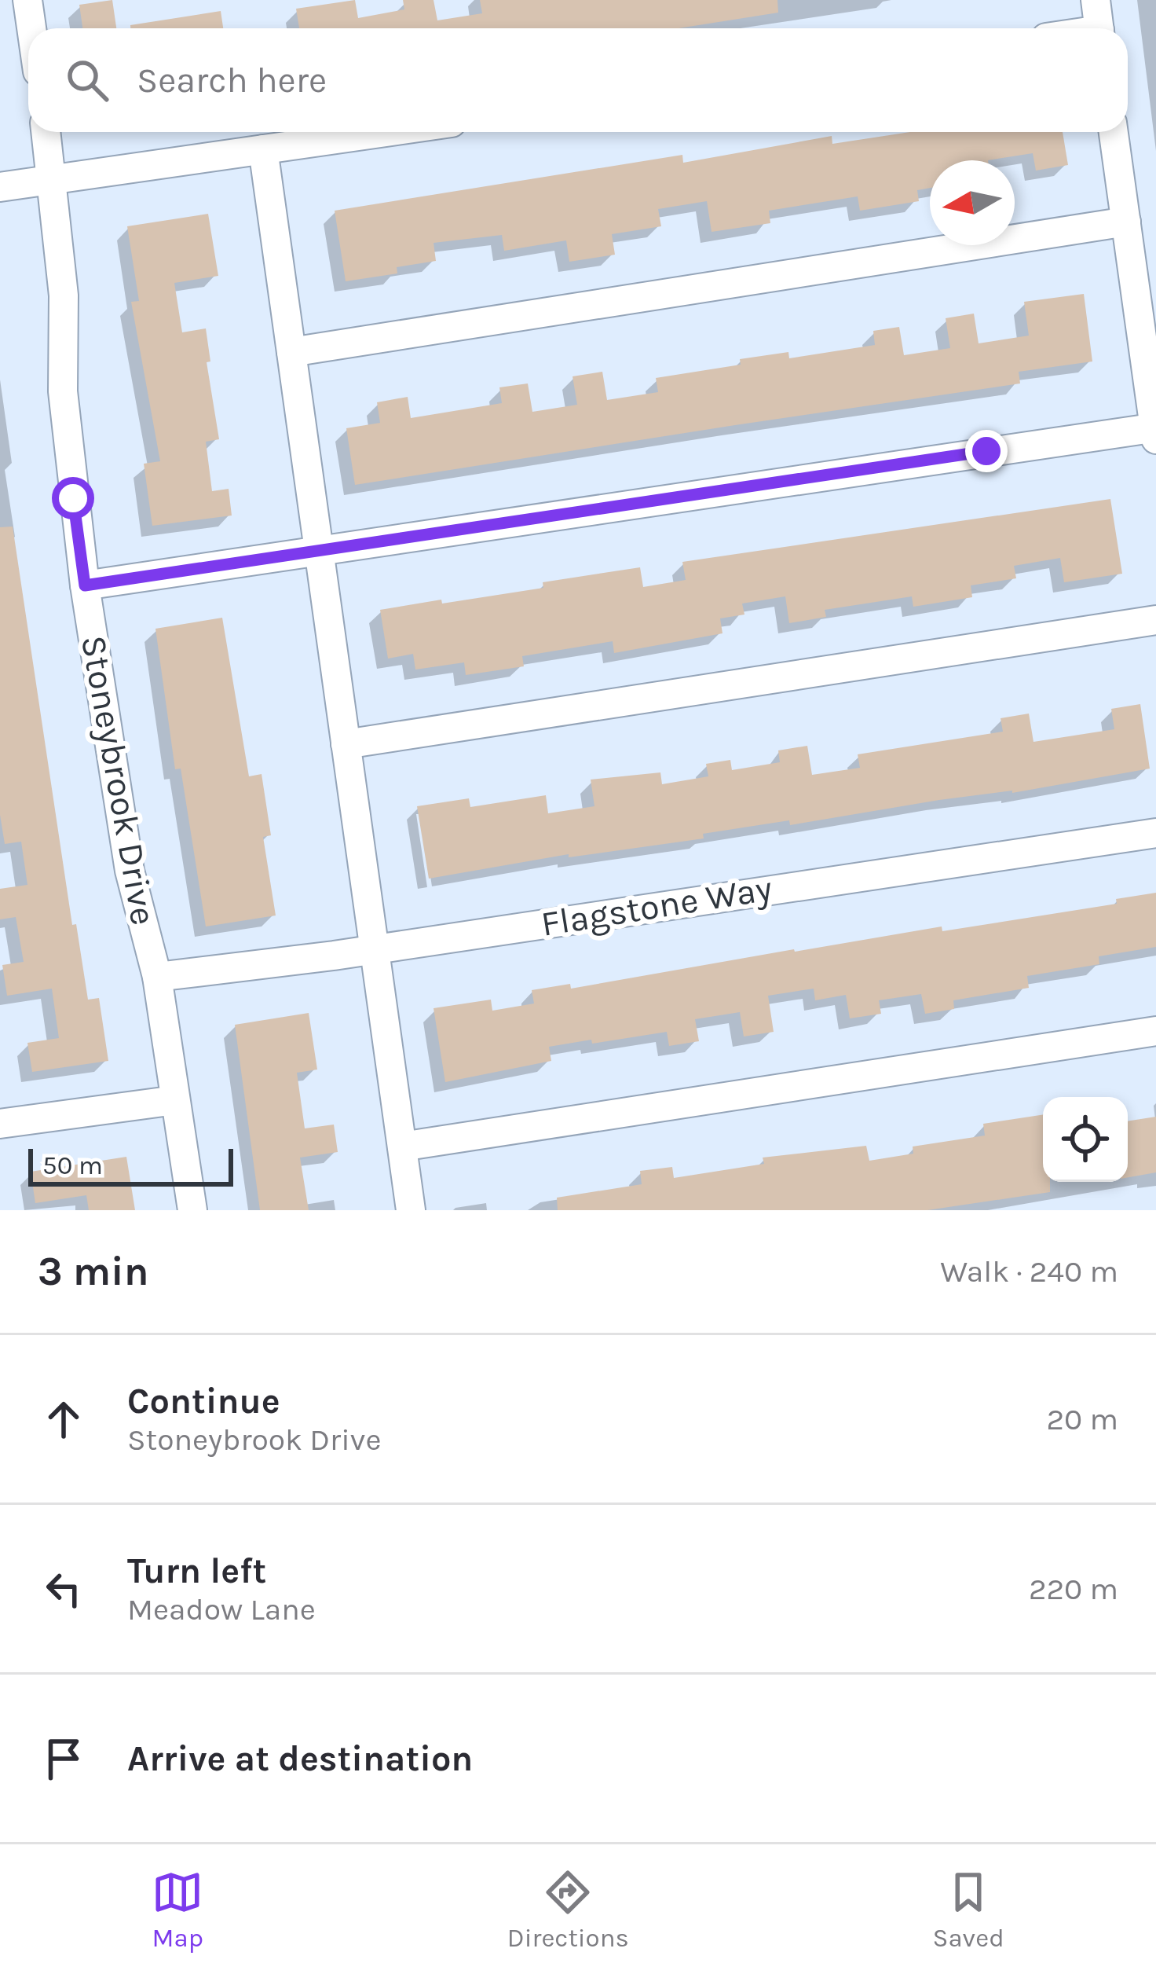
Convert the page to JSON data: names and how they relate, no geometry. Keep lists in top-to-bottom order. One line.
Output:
{"streets":{"street":["Stoneybrook Drive","Flagstone Way"]},"crossings":[["Stoneybrook Drive","Flagstone Way"]],"scale_bar":"50 m","north":"left","page":{"search":"Search here","scale":"50 m","heading":["3 min","Walk · 240 m"],"list":[["Continue","Stoneybrook Drive","20 m"],["Turn left","Meadow Lane","220 m"],"Arrive at destination"],"nav":["Map","Directions","Saved"]}}
